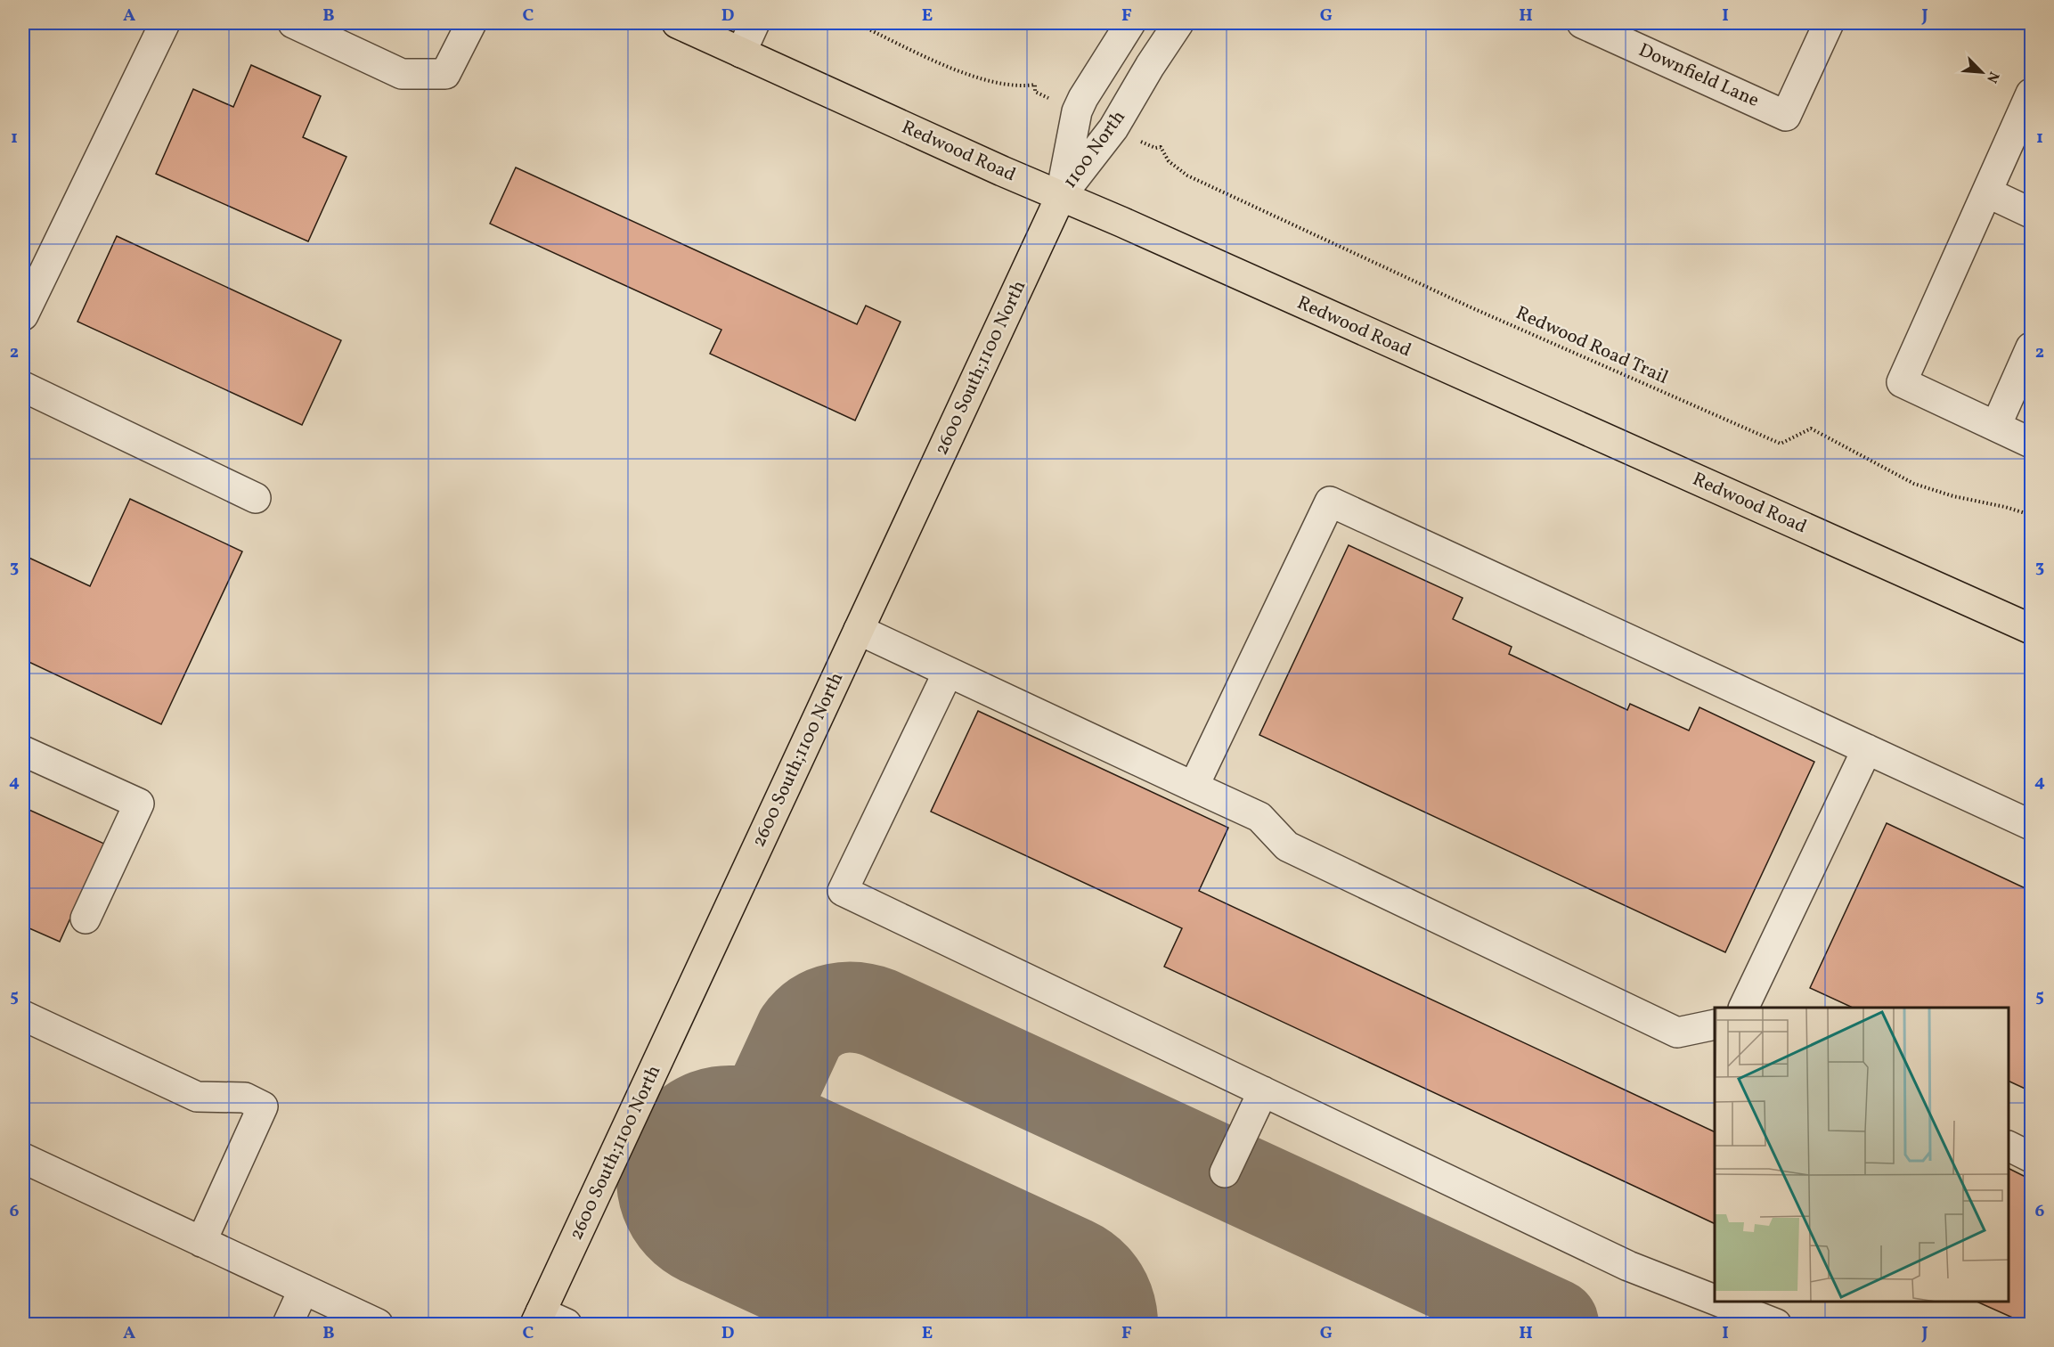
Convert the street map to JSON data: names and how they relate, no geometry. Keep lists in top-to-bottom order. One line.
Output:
{"streets":{"main road":["Redwood Road","2600 South;1100 North"],"street":["Downfield Lane","1100 North"],"path":["Redwood Road Trail"]},"crossings":[["1100 North","Redwood Road"],["1100 North","2600 South;1100 North"],["Redwood Road","2600 South;1100 North"]],"north":"bottom right","grid":{"columns":["A","B","C","D","E","F","G","H","I","J"],"rows":["1","2","3","4","5","6"]}}
